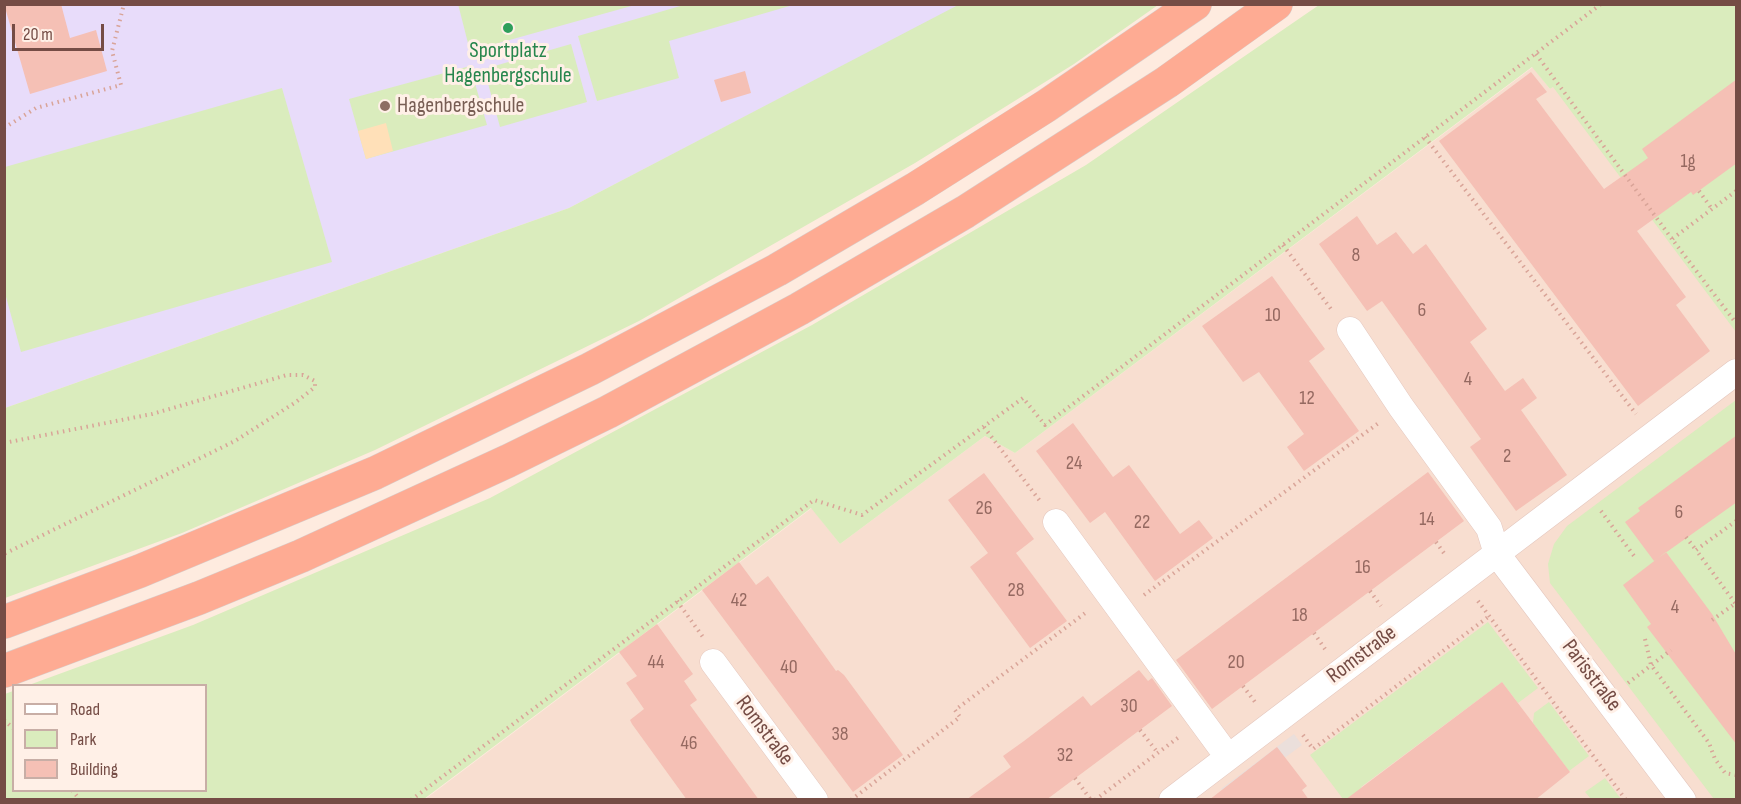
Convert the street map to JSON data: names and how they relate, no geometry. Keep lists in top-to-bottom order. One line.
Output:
{"streets":{"street":["Romstraße","Parisstraße"]},"crossings":[["Romstraße","Parisstraße"]],"places":["Sportplatz Hagenbergschule","Hagenbergschule"],"house_numbers":["1g","8","6","10","4","12","2","24","26","6","14","22","16","28","42","4","18","44","20","40","30","38","46","32"],"legend":["Road","Park","Building"],"scale_bar":"20 m"}
